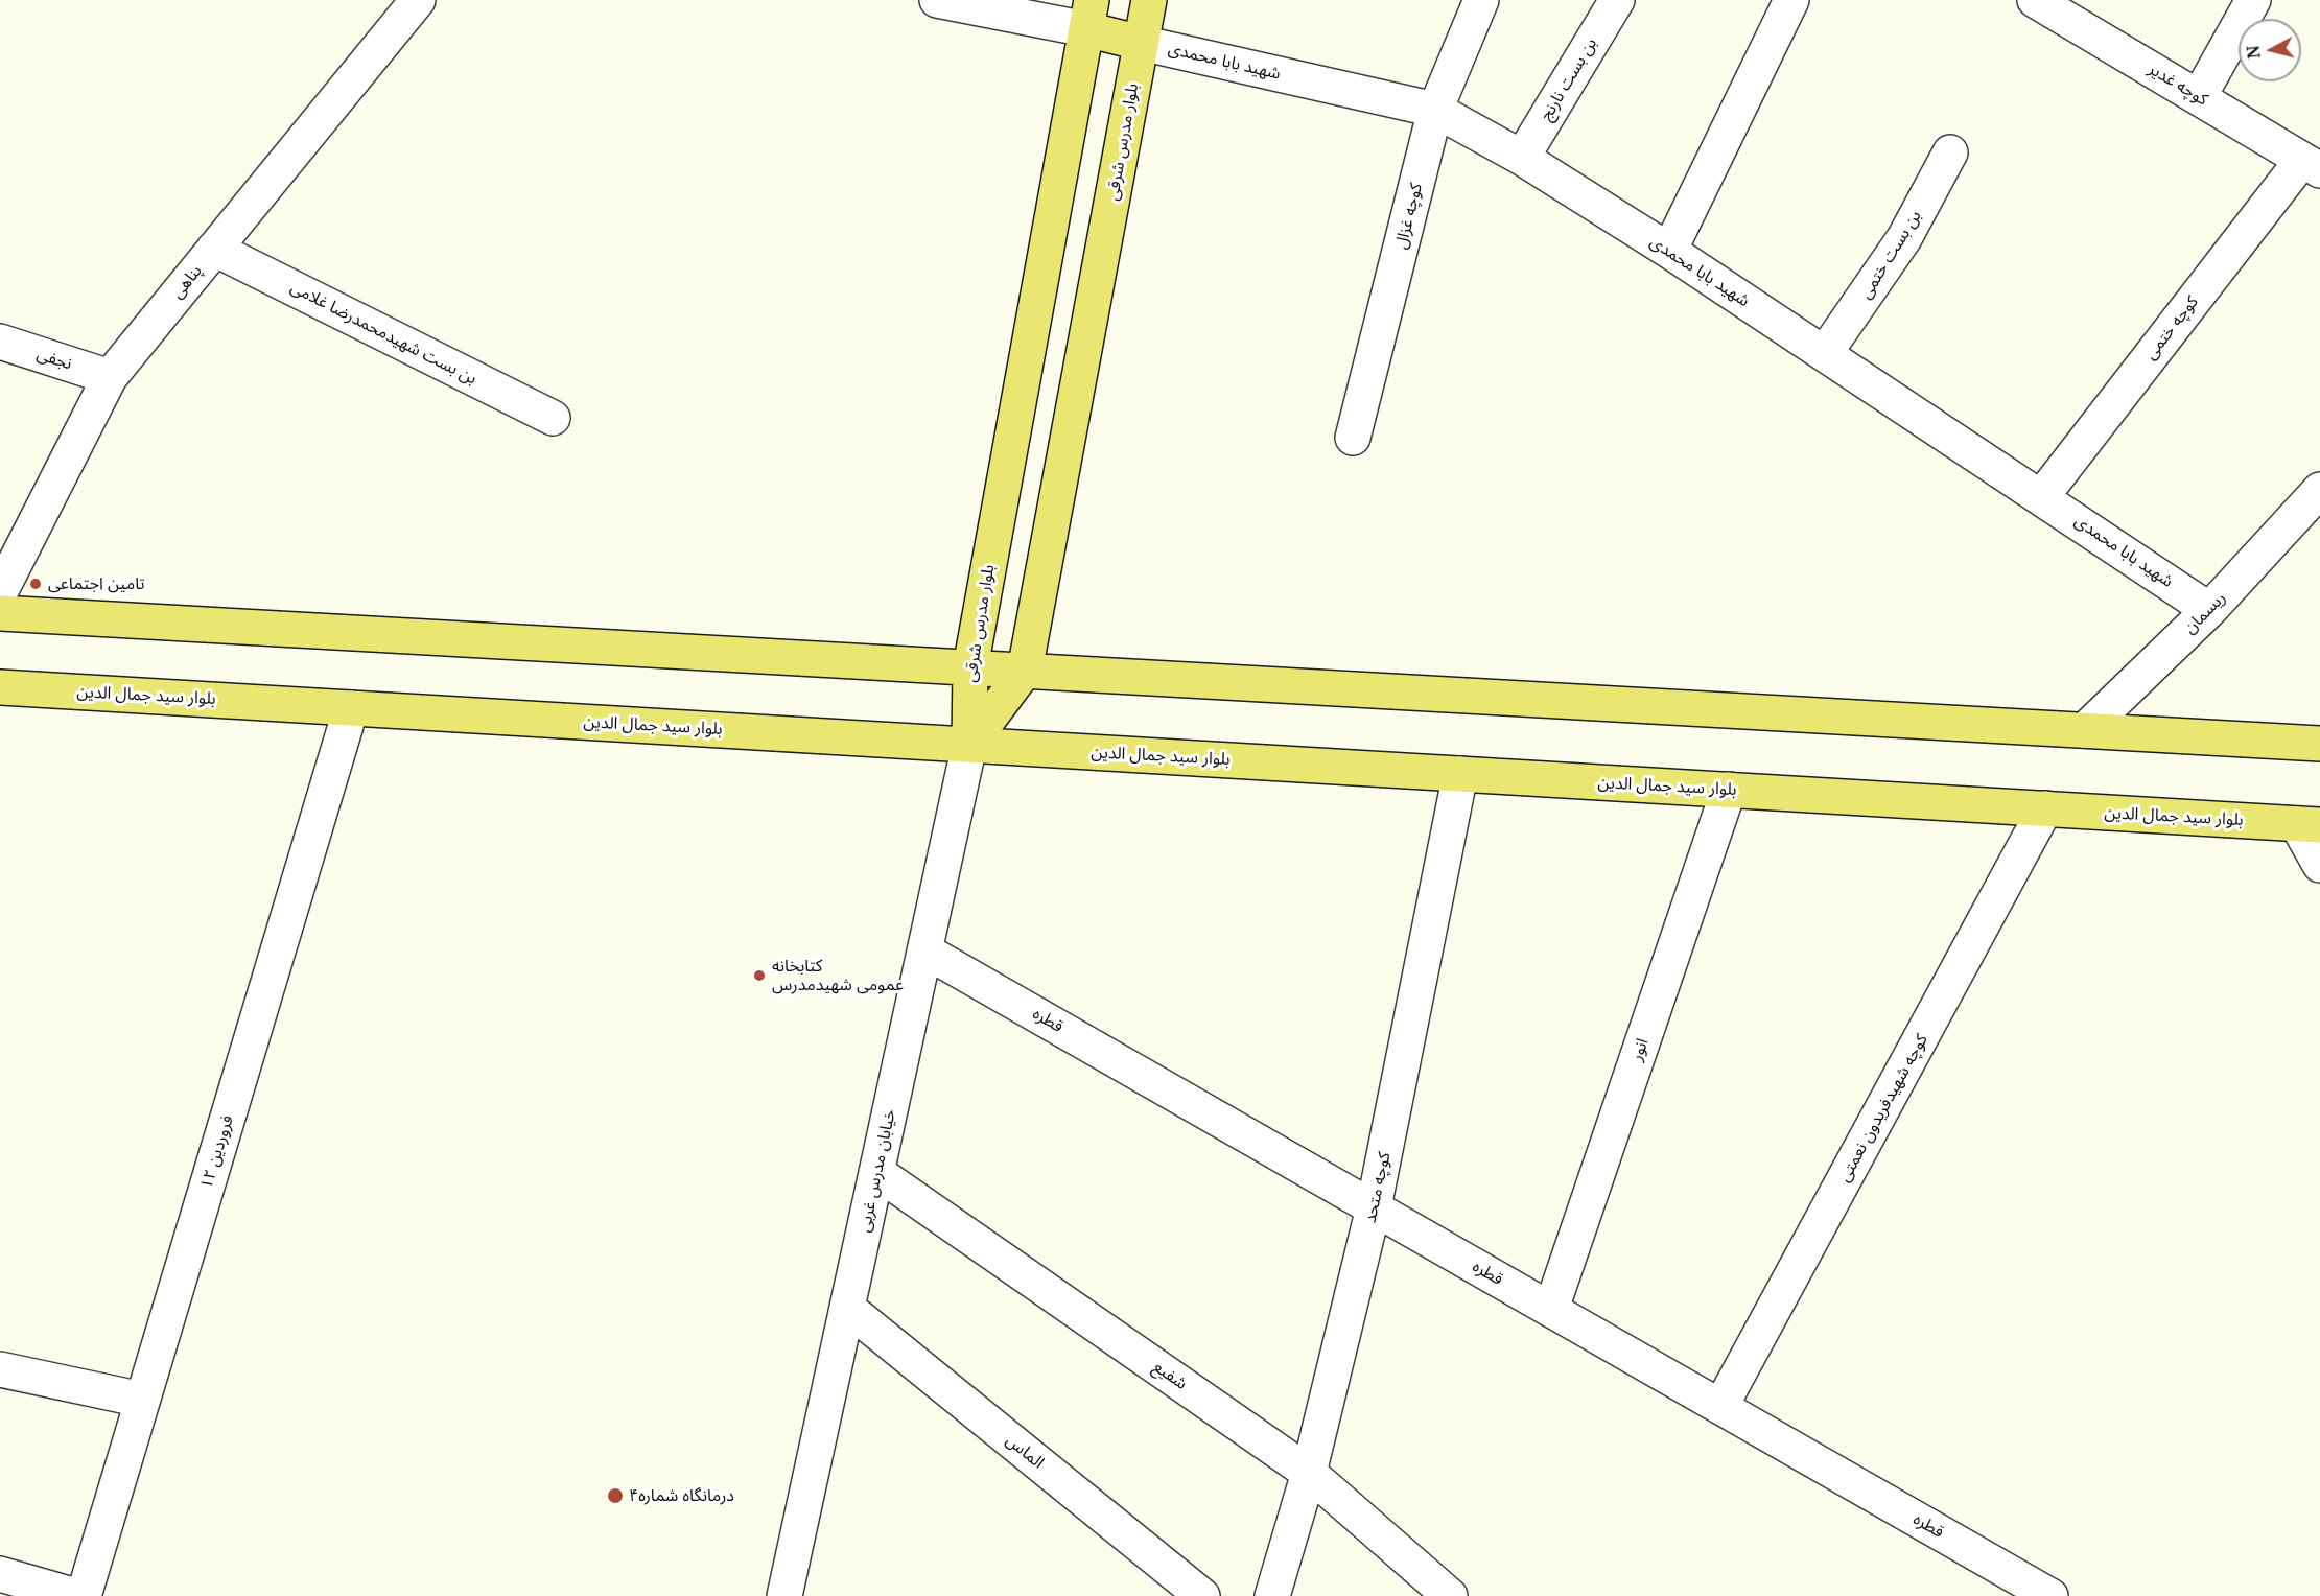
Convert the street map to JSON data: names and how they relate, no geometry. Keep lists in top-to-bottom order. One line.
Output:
{"streets":{"main road":["بلوار مدرس شرقی","بلوار سید جمال الدین"],"street":["شهید بابا محمدی","بن بست نارنج","کوچه غدیر","کوچه غزال","بن بست ختمی","پناهی","کوچه ختمی","بن بست شهیدمحمدرضا غلامی","نجفی","ریسمان","قطره","انور","کوچه شهیدفریدون نعمتی","۱۲ فروردین","خیابان مدرس غربی","کوچه متحد","شفیع","الماس"]},"crossings":[["شهید بابا محمدی","بن بست نارنج"],["شهید بابا محمدی","بلوار مدرس شرقی"],["شهید بابا محمدی","کوچه غزال"],["شهید بابا محمدی","بن بست ختمی"],["شهید بابا محمدی","کوچه ختمی"],["شهید بابا محمدی","ریسمان"],["کوچه غدیر","کوچه ختمی"],["بلوار مدرس شرقی","بلوار سید جمال الدین"],["بلوار مدرس شرقی","خیابان مدرس غربی"],["پناهی","بن بست شهیدمحمدرضا غلامی"],["پناهی","نجفی"],["بلوار سید جمال الدین","انور"],["بلوار سید جمال الدین","کوچه شهیدفریدون نعمتی"],["بلوار سید جمال الدین","۱۲ فروردین"],["بلوار سید جمال الدین","خیابان مدرس غربی"],["بلوار سید جمال الدین","کوچه متحد"],["قطره","انور"],["قطره","کوچه شهیدفریدون نعمتی"],["قطره","خیابان مدرس غربی"],["قطره","کوچه متحد"],["خیابان مدرس غربی","شفیع"],["خیابان مدرس غربی","الماس"],["کوچه متحد","شفیع"]],"places":["تامین اجتماعی","کتابخانه عمومی شهیدمدرس","درمانگاه شماره۴"],"north":"left"}
